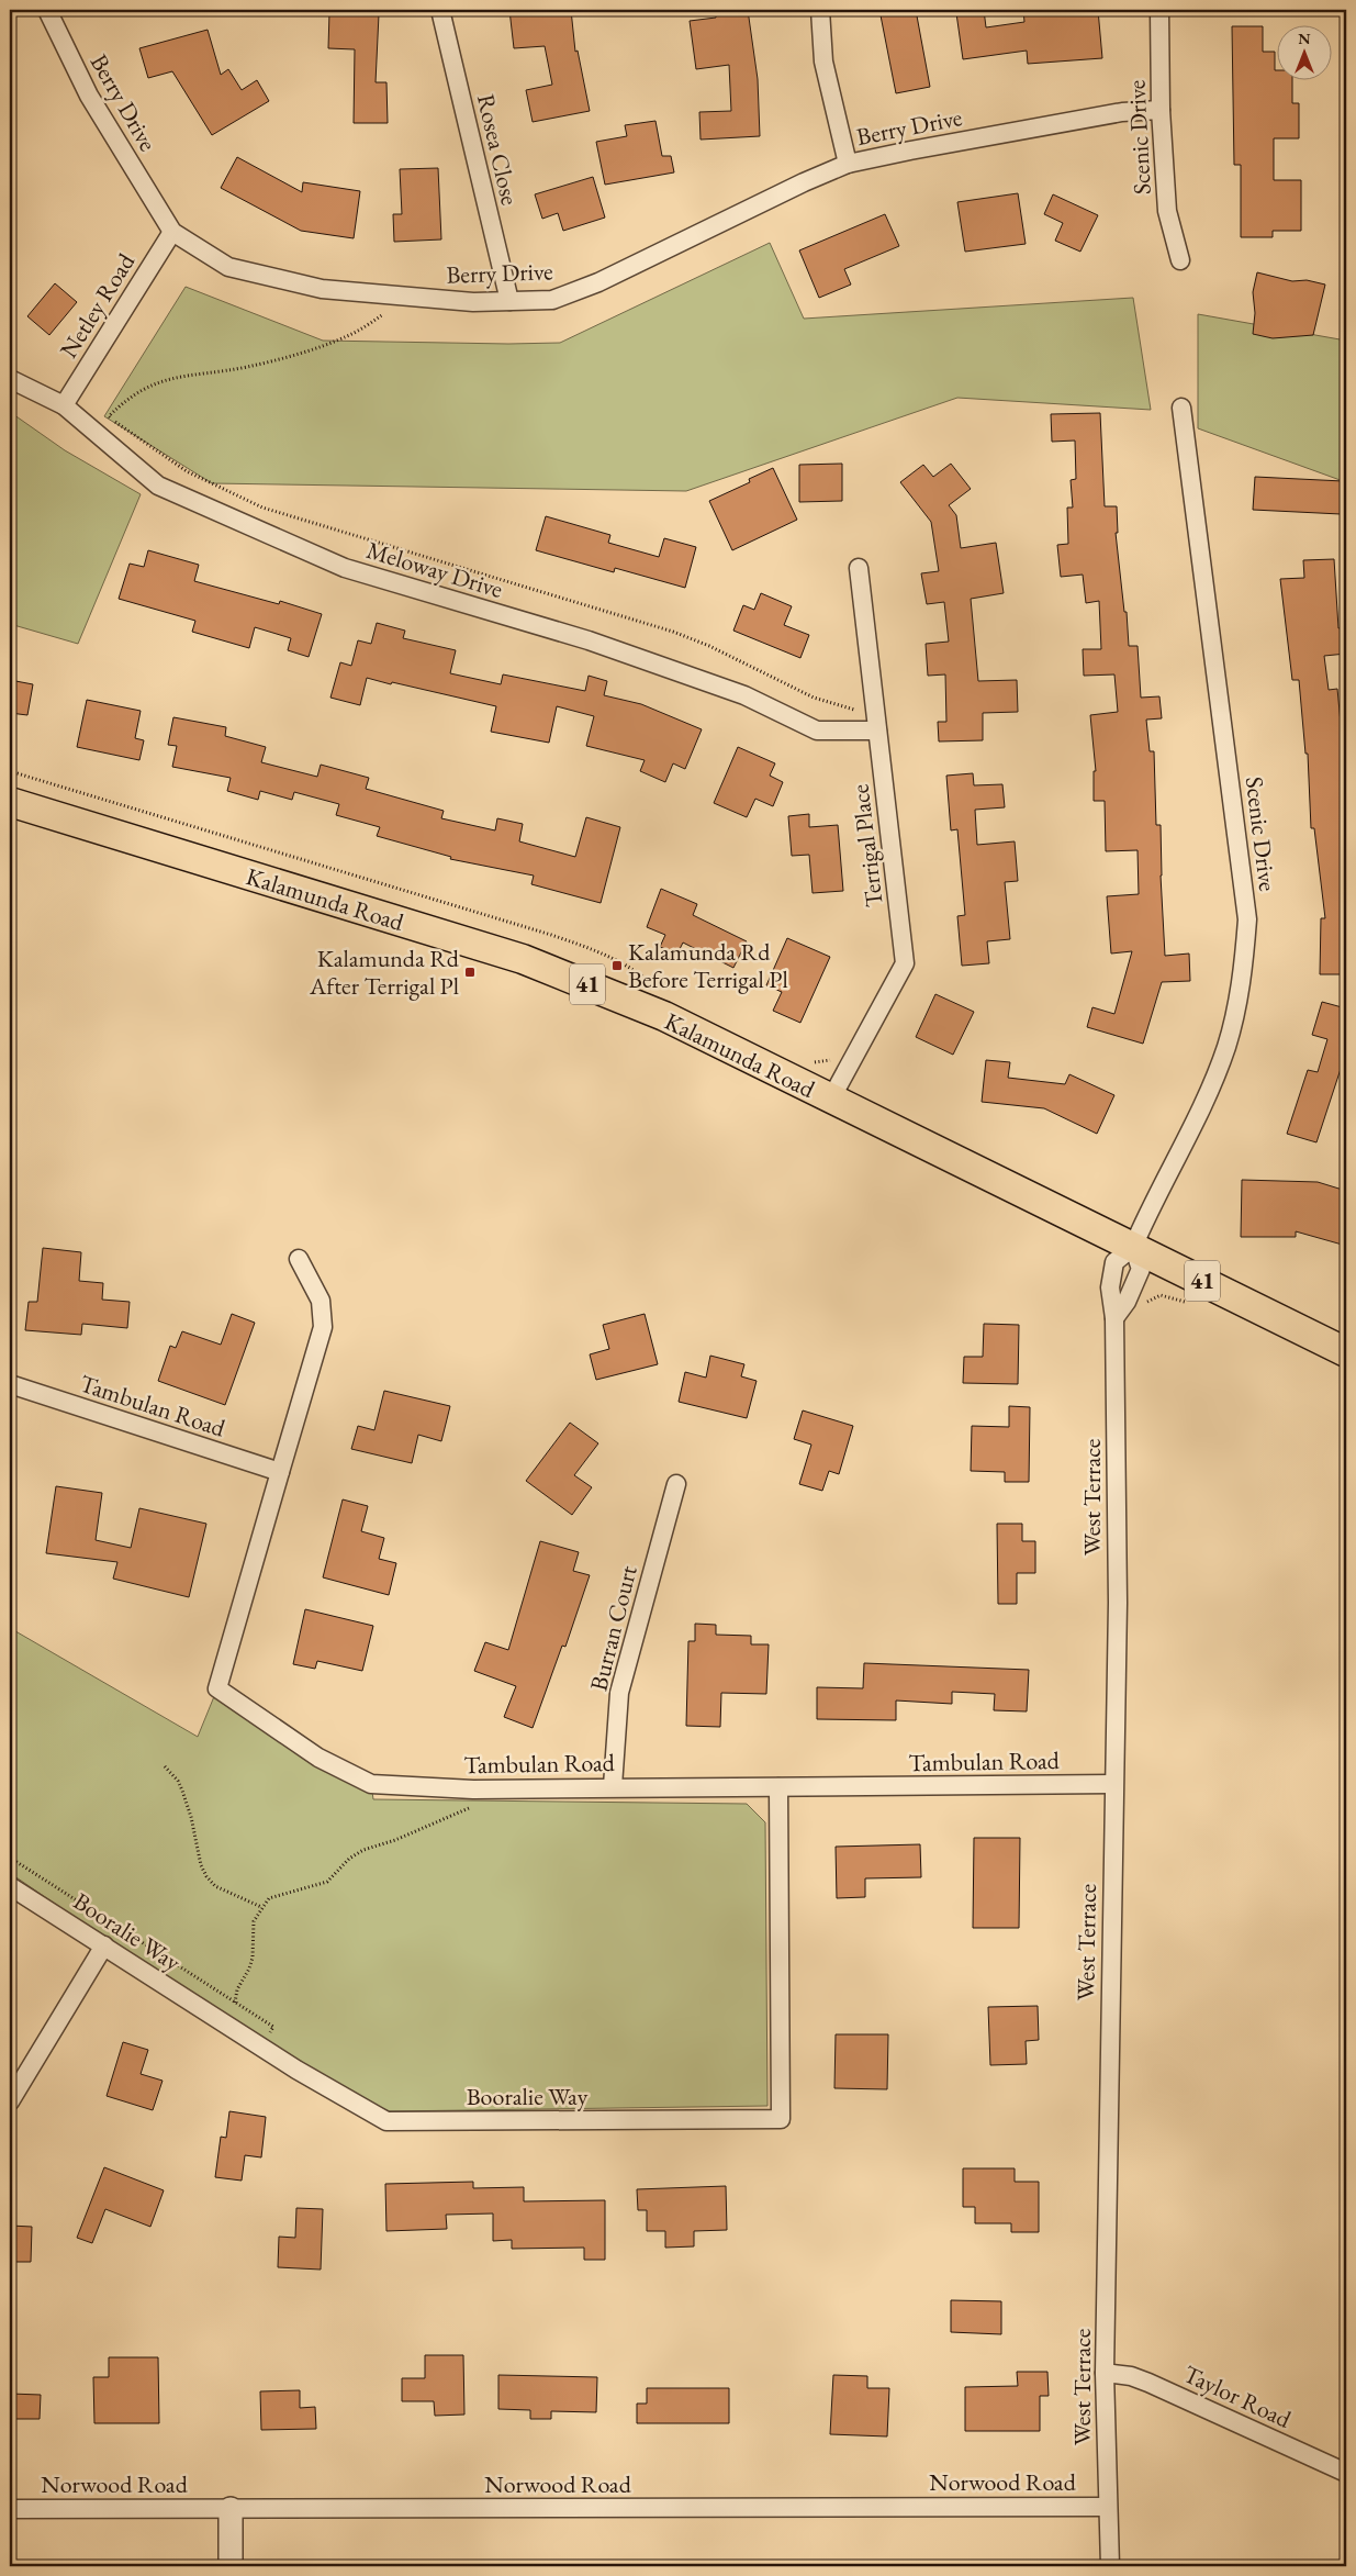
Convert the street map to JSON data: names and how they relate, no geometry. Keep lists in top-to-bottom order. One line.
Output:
{"streets":{"main road":["Kalamunda Road","41"],"street":["Berry Drive","Scenic Drive","Rosea Close","Netley Road","Meloway Drive","Terrigal Place","Tambulan Road","West Terrace","Burran Court","Booralie Way","Taylor Road","Norwood Road"]},"crossings":[["Berry Drive","Scenic Drive"],["Berry Drive","Rosea Close"],["Berry Drive","Netley Road"],["Scenic Drive","Kalamunda Road"],["Scenic Drive","West Terrace"],["Netley Road","Meloway Drive"],["Meloway Drive","Terrigal Place"],["Terrigal Place","Kalamunda Road"],["Kalamunda Road","West Terrace"],["Tambulan Road","West Terrace"],["Tambulan Road","Burran Court"],["Tambulan Road","Booralie Way"],["West Terrace","Taylor Road"],["West Terrace","Norwood Road"]],"places":{"transit":["Kalamunda Rd Before Terrigal Pl","Kalamunda Rd After Terrigal Pl"]},"north":"top"}
